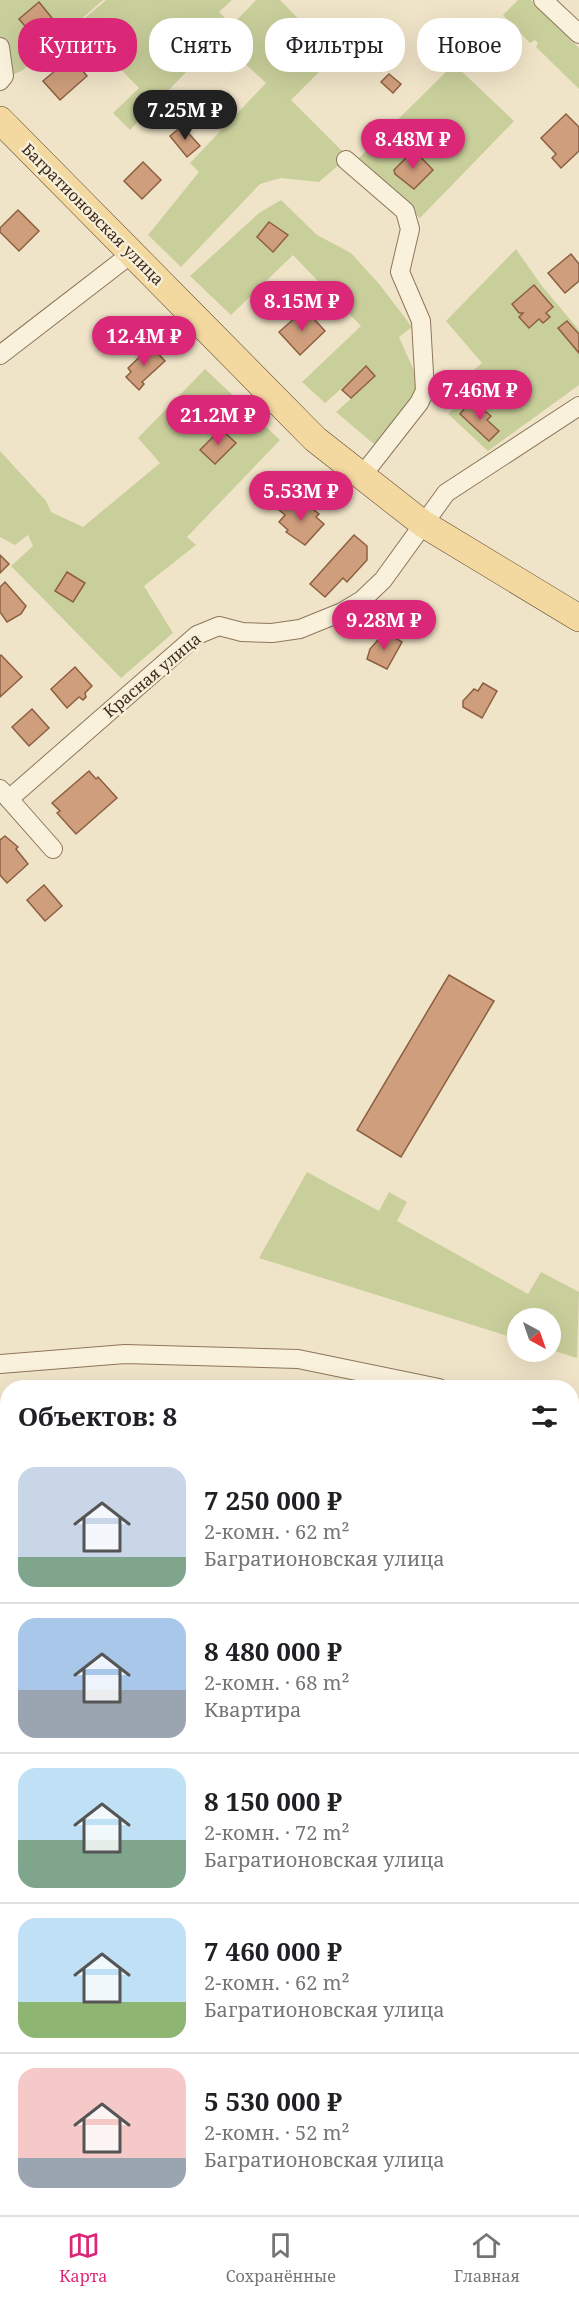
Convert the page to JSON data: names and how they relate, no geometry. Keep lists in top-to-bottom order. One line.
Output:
{"streets":{"main road":["Багратионовская улица"],"street":["Красная улица"]},"crossings":[["Багратионовская улица","Красная улица"]],"north":"bottom right","page":{"chip":["Купить","Снять","Фильтры","Новое"],"price":["7.25M ₽","8.48M ₽","8.15M ₽","12.4M ₽","7.46M ₽","21.2M ₽","5.53M ₽","9.28M ₽"],"heading":"Объектов: 8","list":[{"name":"7 250 000 ₽","note":"2-комн. · 62 m² · Багратионовская улица"},{"name":"8 480 000 ₽","note":"2-комн. · 68 m² · Квартира"},{"name":"8 150 000 ₽","note":"2-комн. · 72 m² · Багратионовская улица"},{"name":"7 460 000 ₽","note":"2-комн. · 62 m² · Багратионовская улица"},{"name":"5 530 000 ₽","note":"2-комн. · 52 m² · Багратионовская улица"}],"tabs":["Карта","Сохранённые","Главная"]}}
